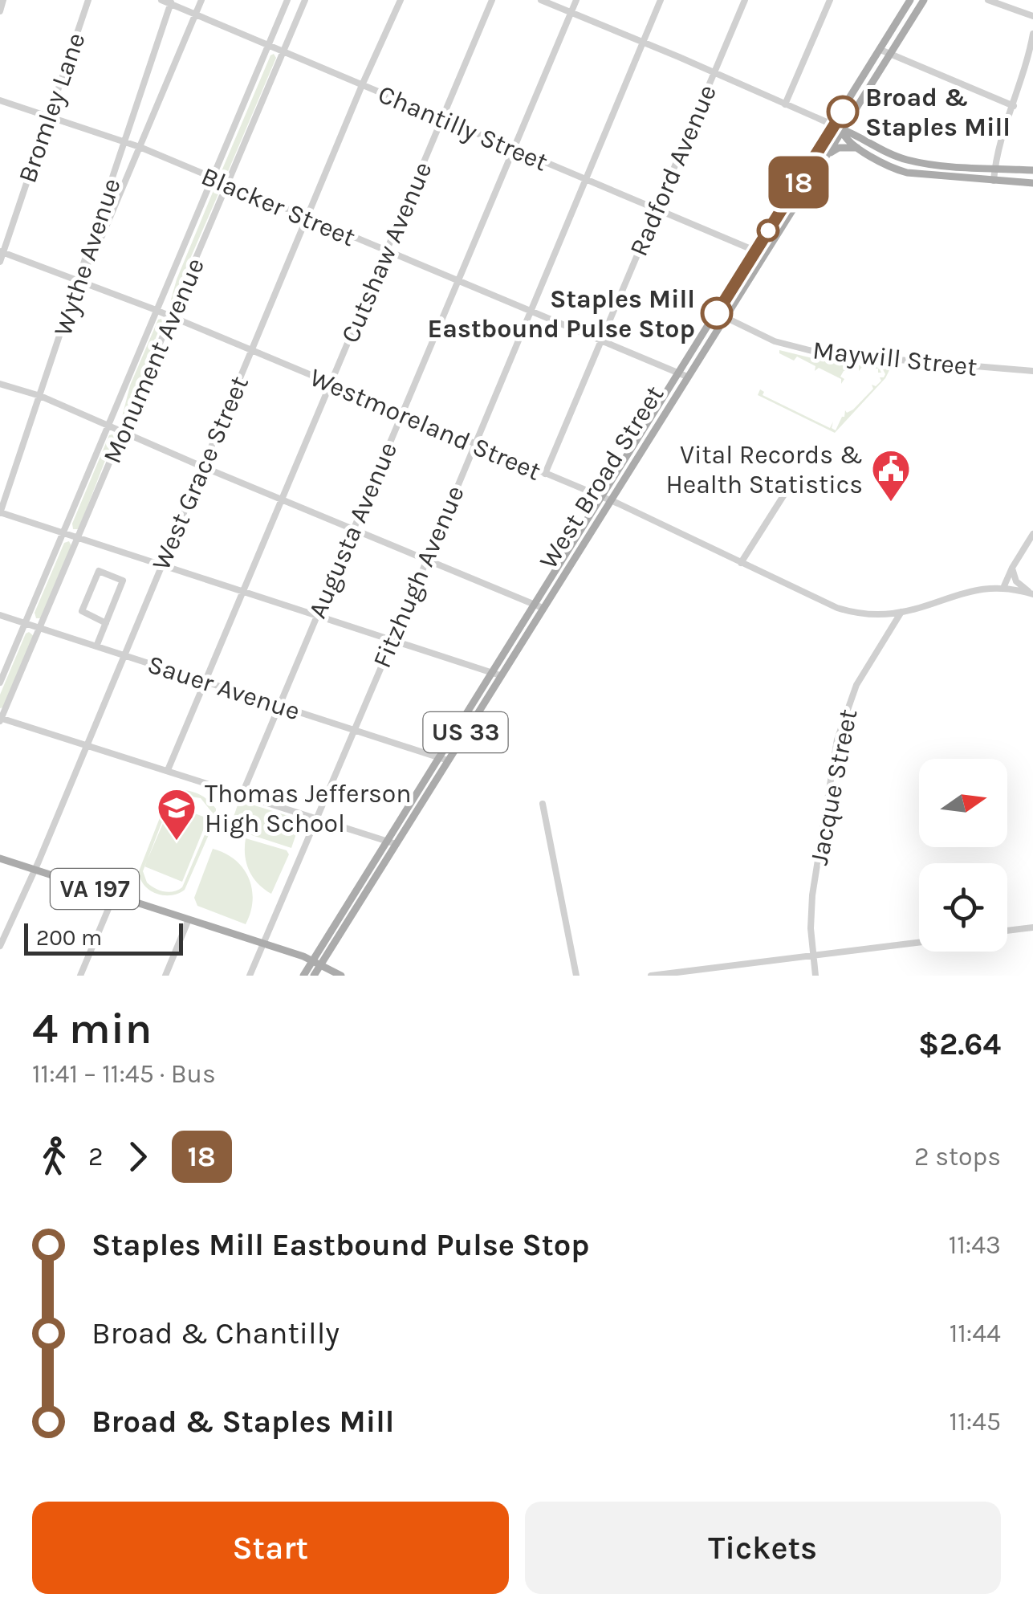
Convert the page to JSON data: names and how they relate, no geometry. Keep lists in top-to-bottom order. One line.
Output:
{"streets":{"main road":["West Broad Street","US 33","VA 197"],"street":["Bromley Lane","Chantilly Street","Radford Avenue","Blacker Street","Cutshaw Avenue","Wythe Avenue","Maywill Street","Monument Avenue","Westmoreland Street","West Grace Street","Augusta Avenue","Fitzhugh Avenue","Sauer Avenue","Jacque Street"]},"crossings":[["Bromley Lane","Blacker Street"],["Bromley Lane","Westmoreland Street"],["Chantilly Street","Radford Avenue"],["Chantilly Street","Cutshaw Avenue"],["Chantilly Street","Wythe Avenue"],["Chantilly Street","Monument Avenue"],["Chantilly Street","West Grace Street"],["Chantilly Street","West Broad Street"],["Chantilly Street","Augusta Avenue"],["Chantilly Street","Fitzhugh Avenue"],["Radford Avenue","Blacker Street"],["Radford Avenue","Westmoreland Street"],["Blacker Street","Cutshaw Avenue"],["Blacker Street","Wythe Avenue"],["Blacker Street","Monument Avenue"],["Blacker Street","West Grace Street"],["Blacker Street","West Broad Street"],["Blacker Street","Augusta Avenue"],["Blacker Street","Fitzhugh Avenue"],["Cutshaw Avenue","Westmoreland Street"],["Cutshaw Avenue","Sauer Avenue"],["Wythe Avenue","Westmoreland Street"],["Maywill Street","West Broad Street"],["Monument Avenue","Westmoreland Street"],["Monument Avenue","Sauer Avenue"],["Westmoreland Street","West Grace Street"],["Westmoreland Street","West Broad Street"],["Westmoreland Street","Augusta Avenue"],["Westmoreland Street","Fitzhugh Avenue"],["Westmoreland Street","Jacque Street"],["West Grace Street","Sauer Avenue"],["West Grace Street","VA 197"],["West Broad Street","Sauer Avenue"],["West Broad Street","VA 197"],["Augusta Avenue","Sauer Avenue"],["Fitzhugh Avenue","Sauer Avenue"],["Fitzhugh Avenue","VA 197"]],"places":{"other":["Broad & Staples Mill","Staples Mill Eastbound Pulse Stop"],"public building":["Vital Records & Health Statistics"],"school or university":["Thomas Jefferson High School"]},"lines":["bus line 18"],"scale_bar":"200 m","north":"right","page":{"on_map":"18","scale":"200 m","heading":["4 min","11:41 – 11:45 · Bus","$2.64"],"legs":["2","18","2 stops"],"list":[{"name":"Staples Mill Eastbound Pulse Stop","value":"11:43"},{"name":"Broad & Chantilly","value":"11:44"},{"name":"Broad & Staples Mill","value":"11:45"}],"buttons":["Start","Tickets"]}}
